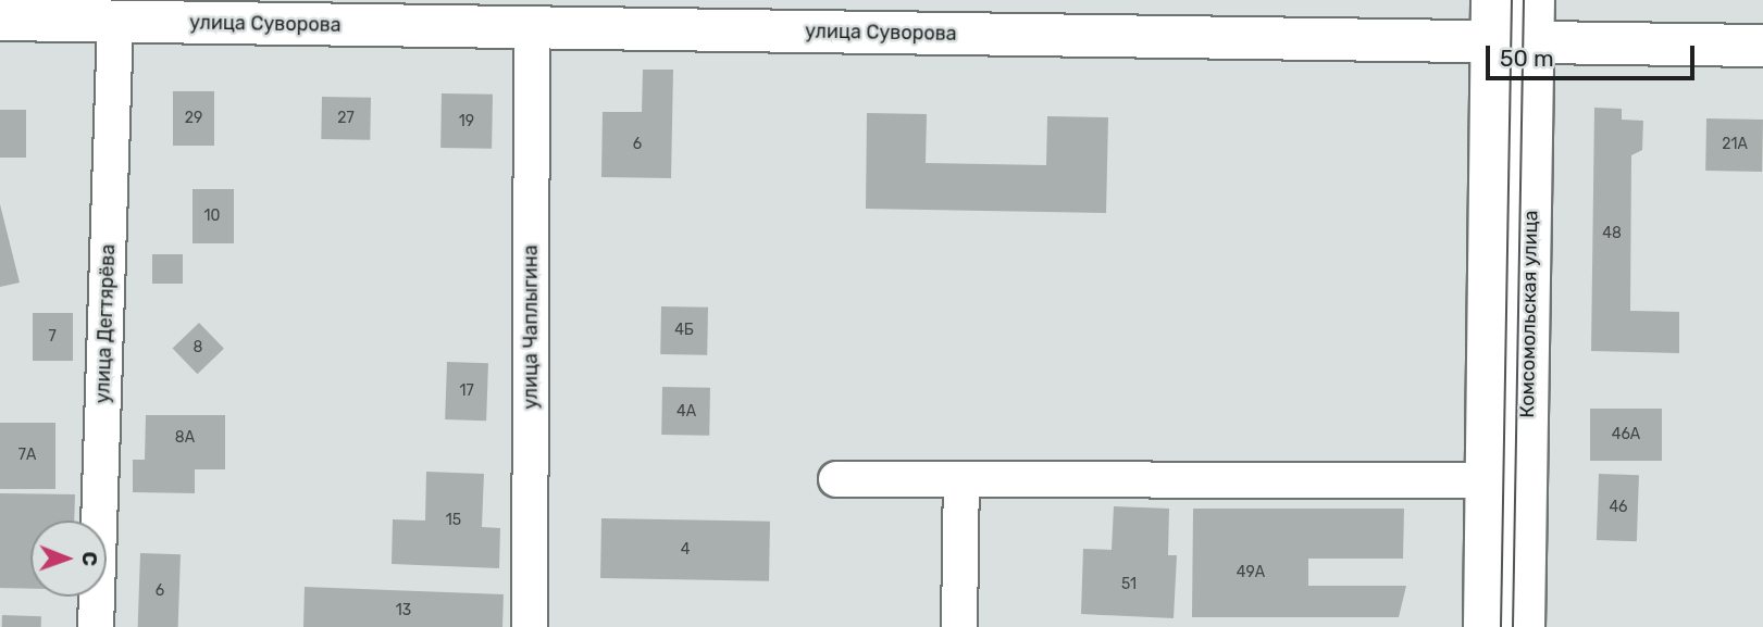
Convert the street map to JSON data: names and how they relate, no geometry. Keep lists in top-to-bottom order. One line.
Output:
{"streets":{"main road":["улица Суворова","Комсомольская улица"],"street":["улица Дегтярёва","улица Чаплыгина"]},"crossings":[["улица Суворова","Комсомольская улица"],["улица Суворова","улица Дегтярёва"],["улица Суворова","улица Чаплыгина"]],"house_numbers":["29","27","19","6","21А","10","48","4Б","7","8","17","4А","46А","8А","7А","46","15","4","49А","51","6","13"],"scale_bar":"50 m","north":"right"}
